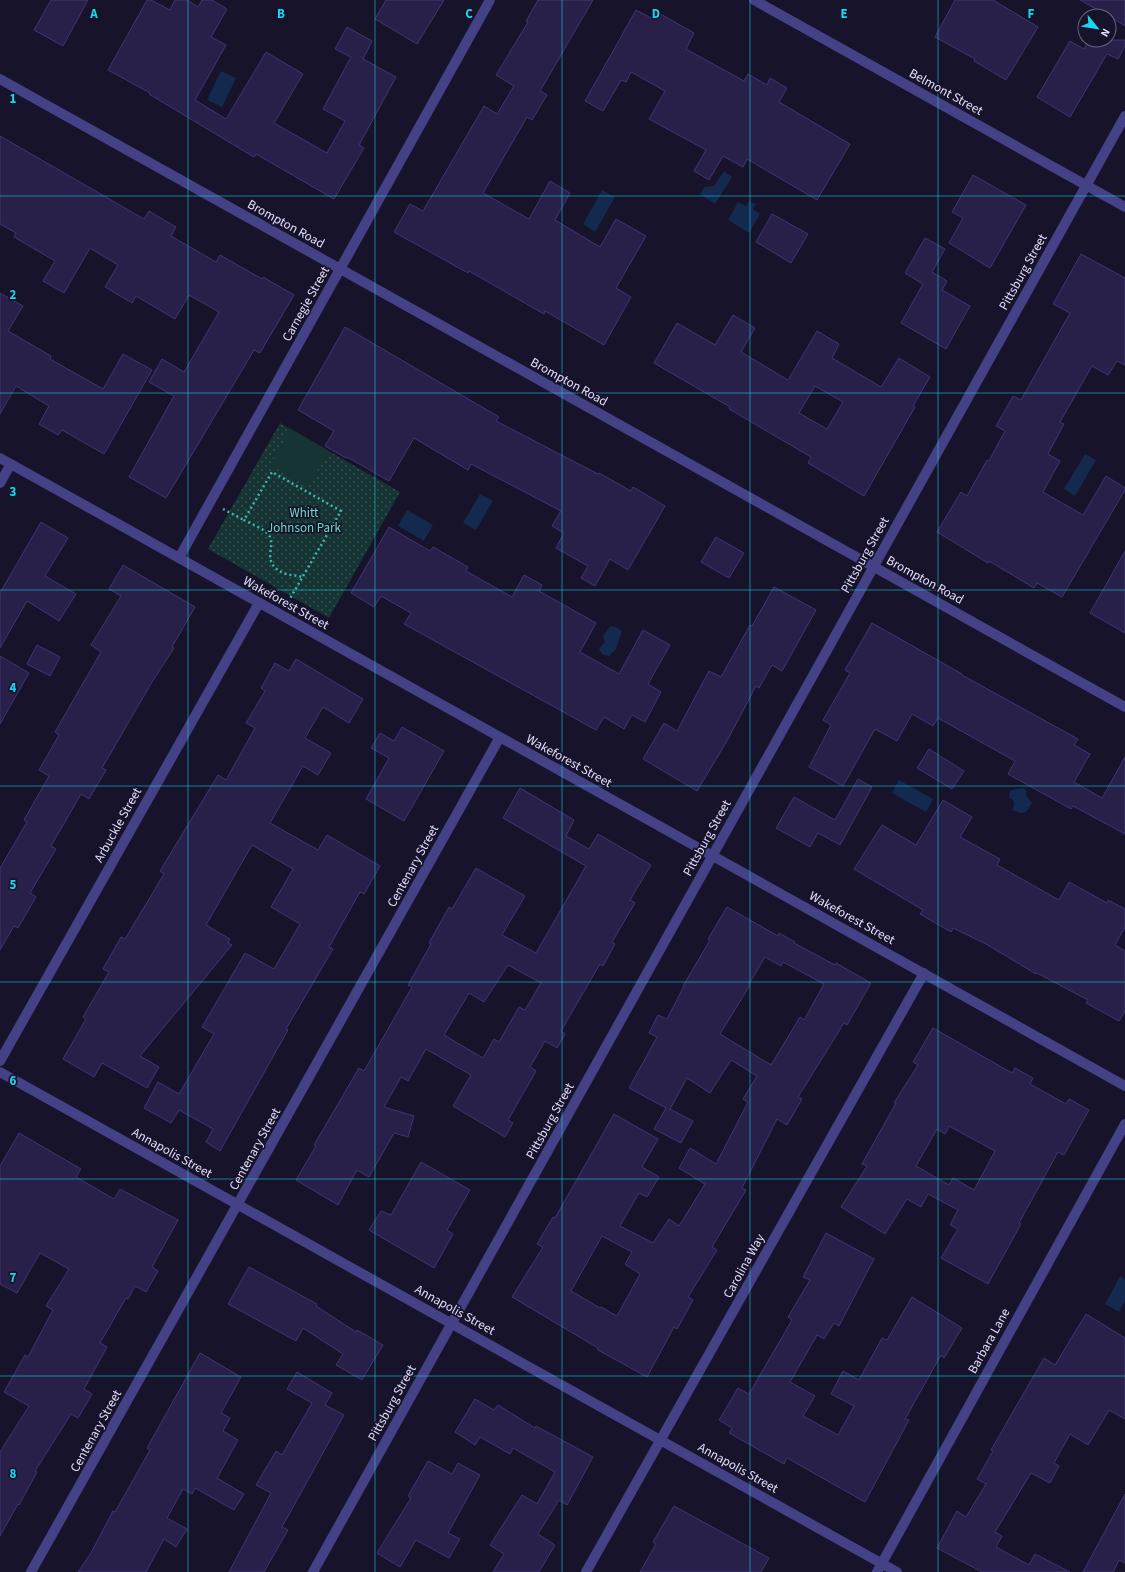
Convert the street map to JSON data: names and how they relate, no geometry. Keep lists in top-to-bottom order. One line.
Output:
{"streets":{"street":["Belmont Street","Brompton Road","Pittsburg Street","Carnegie Street","Wakeforest Street","Arbuckle Street","Centenary Street","Annapolis Street","Carolina Way","Barbara Lane"]},"crossings":[["Belmont Street","Pittsburg Street"],["Brompton Road","Pittsburg Street"],["Brompton Road","Carnegie Street"],["Pittsburg Street","Wakeforest Street"],["Pittsburg Street","Annapolis Street"],["Carnegie Street","Wakeforest Street"],["Wakeforest Street","Arbuckle Street"],["Wakeforest Street","Centenary Street"],["Wakeforest Street","Carolina Way"],["Centenary Street","Annapolis Street"],["Annapolis Street","Carolina Way"],["Annapolis Street","Barbara Lane"]],"parks":["Whitt Johnson Park"],"north":"bottom right","grid":{"columns":["A","B","C","D","E","F"],"rows":["1","2","3","4","5","6","7","8"]}}
